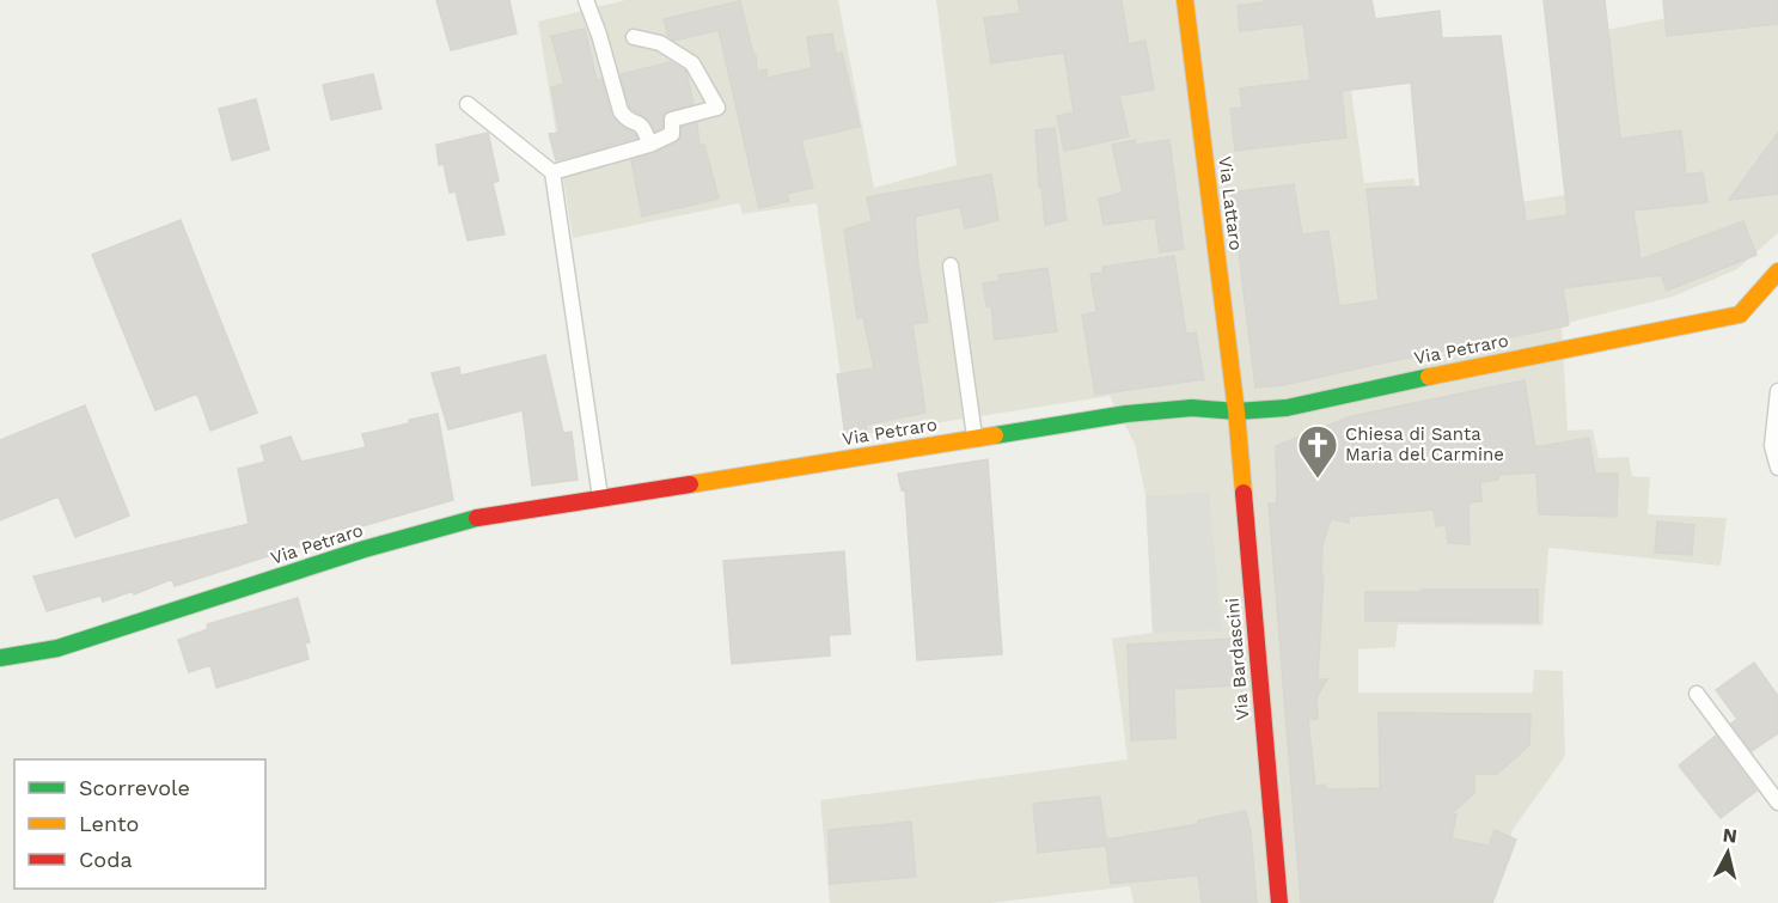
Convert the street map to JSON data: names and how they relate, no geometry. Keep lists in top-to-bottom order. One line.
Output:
{"streets":{"street":["Via Lattaro","Via Petraro","Via Bardascini"]},"crossings":[["Via Lattaro","Via Petraro"],["Via Lattaro","Via Bardascini"],["Via Petraro","Via Bardascini"]],"places":{"church":["Chiesa di Santa Maria del Carmine"]},"legend":["Scorrevole","Lento","Coda"],"north":"top"}
